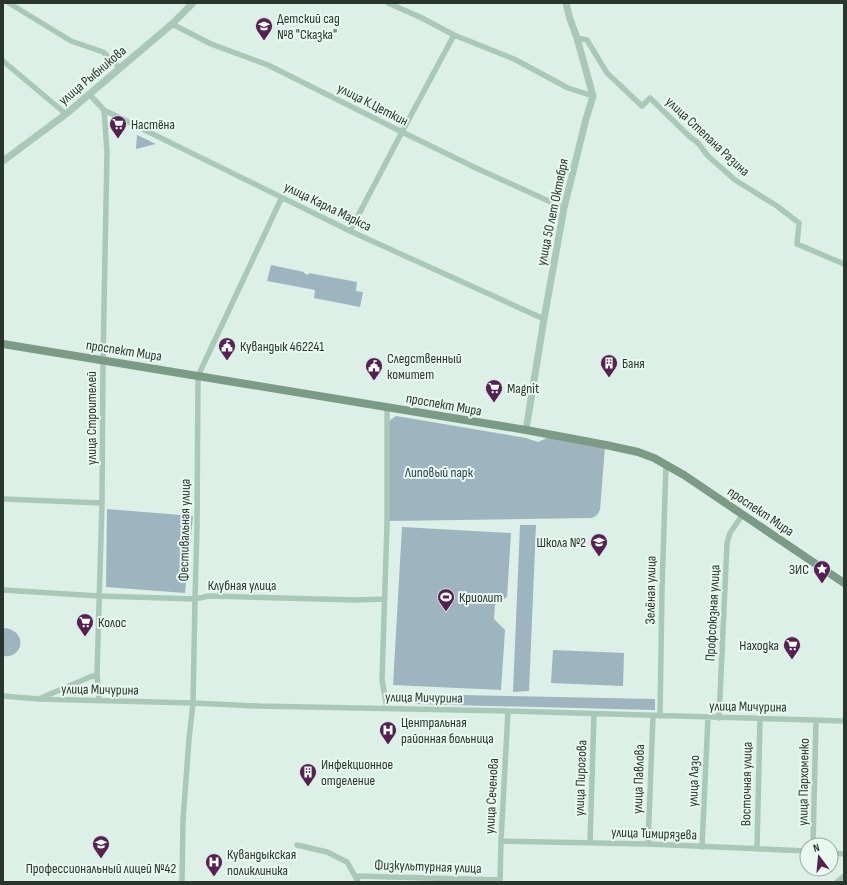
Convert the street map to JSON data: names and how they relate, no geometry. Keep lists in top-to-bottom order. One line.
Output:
{"streets":{"main road":["проспект Мира"],"street":["улица Рыбникова","улица К.Цеткин","улица Степана Разина","улица Карла Маркса","улица 50 лет Октября","улица Строителей","Фестивальная улица","Клубная улица","Зелёная улица","Профсоюзная улица","улица Мичурина","улица Пирогова","улица Павлова","улица Лазо","улица Пархоменко","Восточная улица","улица Сеченова","улица Тимирязева","Физкультурная улица"]},"crossings":[["улица Рыбникова","улица К.Цеткин"],["улица К.Цеткин","улица 50 лет Октября"],["улица Карла Маркса","улица 50 лет Октября"],["улица Карла Маркса","улица Строителей"],["улица Карла Маркса","Фестивальная улица"],["улица 50 лет Октября","проспект Мира"],["проспект Мира","улица Строителей"],["проспект Мира","Фестивальная улица"],["проспект Мира","Зелёная улица"],["проспект Мира","Профсоюзная улица"],["улица Строителей","Клубная улица"],["улица Строителей","улица Мичурина"],["Фестивальная улица","Клубная улица"],["Фестивальная улица","улица Мичурина"],["Зелёная улица","улица Мичурина"],["Профсоюзная улица","улица Мичурина"],["улица Мичурина","улица Пирогова"],["улица Мичурина","улица Павлова"],["улица Мичурина","улица Лазо"],["улица Мичурина","улица Пархоменко"],["улица Мичурина","Восточная улица"],["улица Мичурина","улица Сеченова"],["улица Пирогова","улица Тимирязева"],["улица Павлова","улица Тимирязева"],["улица Лазо","улица Тимирязева"],["Восточная улица","улица Тимирязева"],["улица Сеченова","улица Тимирязева"],["улица Сеченова","Физкультурная улица"]],"parks":["Липовый парк"],"places":{"school or university":["Детский сад №8 \"Сказка\"","Школа №2","Профессиональный лицей №42"],"supermarket":["Настёна","Magnit","Колос","Находка"],"public building":["Кувандык 462241","Следственный комитет"],"building":["Баня","Инфекционное отделение"],"place":["ЗИС"],"sports":["Криолит"],"hospital":["Центральная районная больница","Кувандыкская поликлиника"]},"north":"top"}
